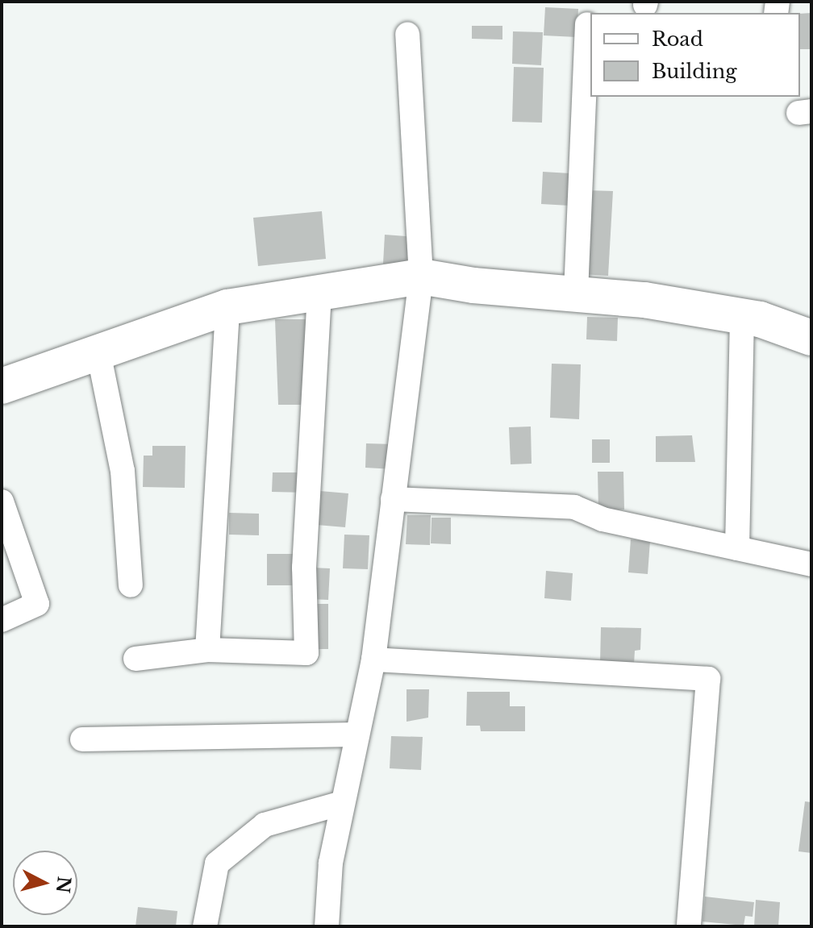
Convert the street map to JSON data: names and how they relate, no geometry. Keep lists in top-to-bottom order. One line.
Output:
{"legend":["Road","Building"],"north":"right"}
